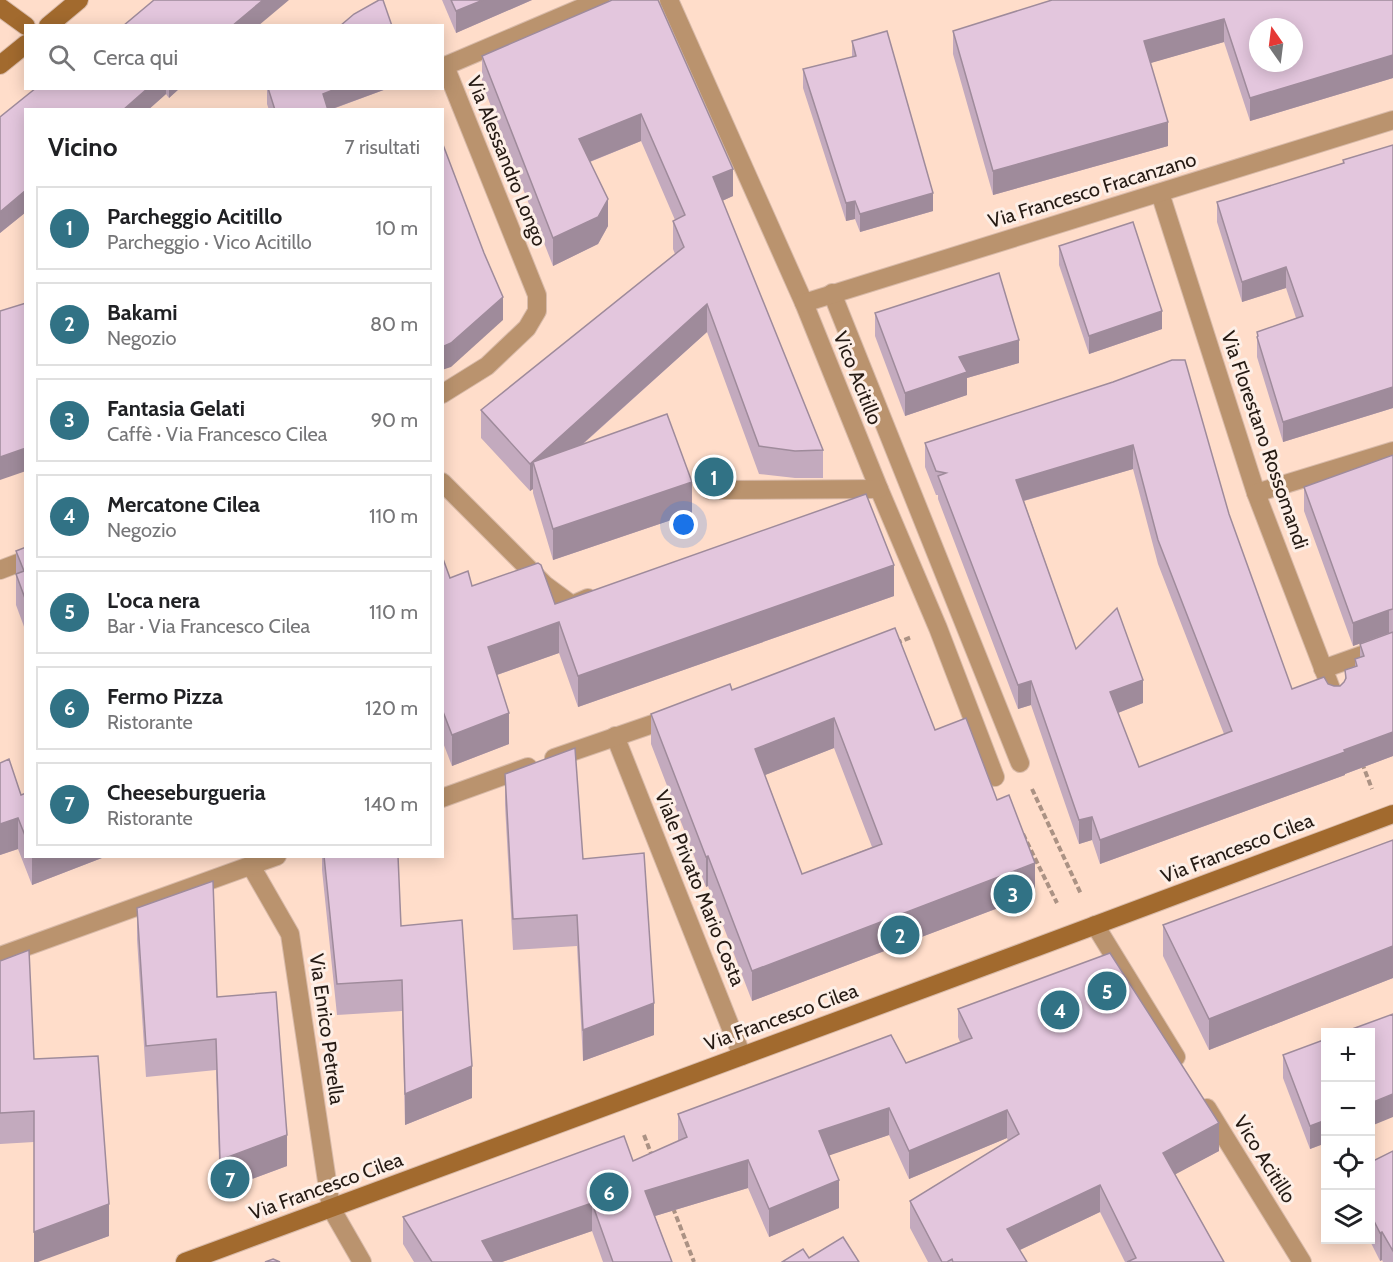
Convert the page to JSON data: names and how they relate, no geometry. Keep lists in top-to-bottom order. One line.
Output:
{"streets":{"main road":["Via Francesco Cilea"],"street":["Via Alessandro Longo","Via Francesco Fracanzano","Vico Acitillo","Via Florestano Rossomandi","Viale Privato Mario Costa","Via Enrico Petrella"]},"crossings":[["Via Francesco Fracanzano","Vico Acitillo"],["Via Francesco Fracanzano","Via Florestano Rossomandi"],["Via Francesco Cilea","Viale Privato Mario Costa"],["Via Francesco Cilea","Via Enrico Petrella"]],"north":"top","page":{"search":"Cerca qui","heading":["Vicino","7 risultati"],"list":[{"mark":"1","name":"Parcheggio Acitillo","note":"Parcheggio · Vico Acitillo","value":"10 m"},{"mark":"2","name":"Bakami","note":"Negozio","value":"80 m"},{"mark":"3","name":"Fantasia Gelati","note":"Caffè · Via Francesco Cilea","value":"90 m"},{"mark":"4","name":"Mercatone Cilea","note":"Negozio","value":"110 m"},{"mark":"5","name":"L'oca nera","note":"Bar · Via Francesco Cilea","value":"110 m"},{"mark":"6","name":"Fermo Pizza","note":"Ristorante","value":"120 m"},{"mark":"7","name":"Cheeseburgueria","note":"Ristorante","value":"140 m"}],"pins":["1","3","2","5","4","7","6"],"map_buttons":["+","−"]}}
